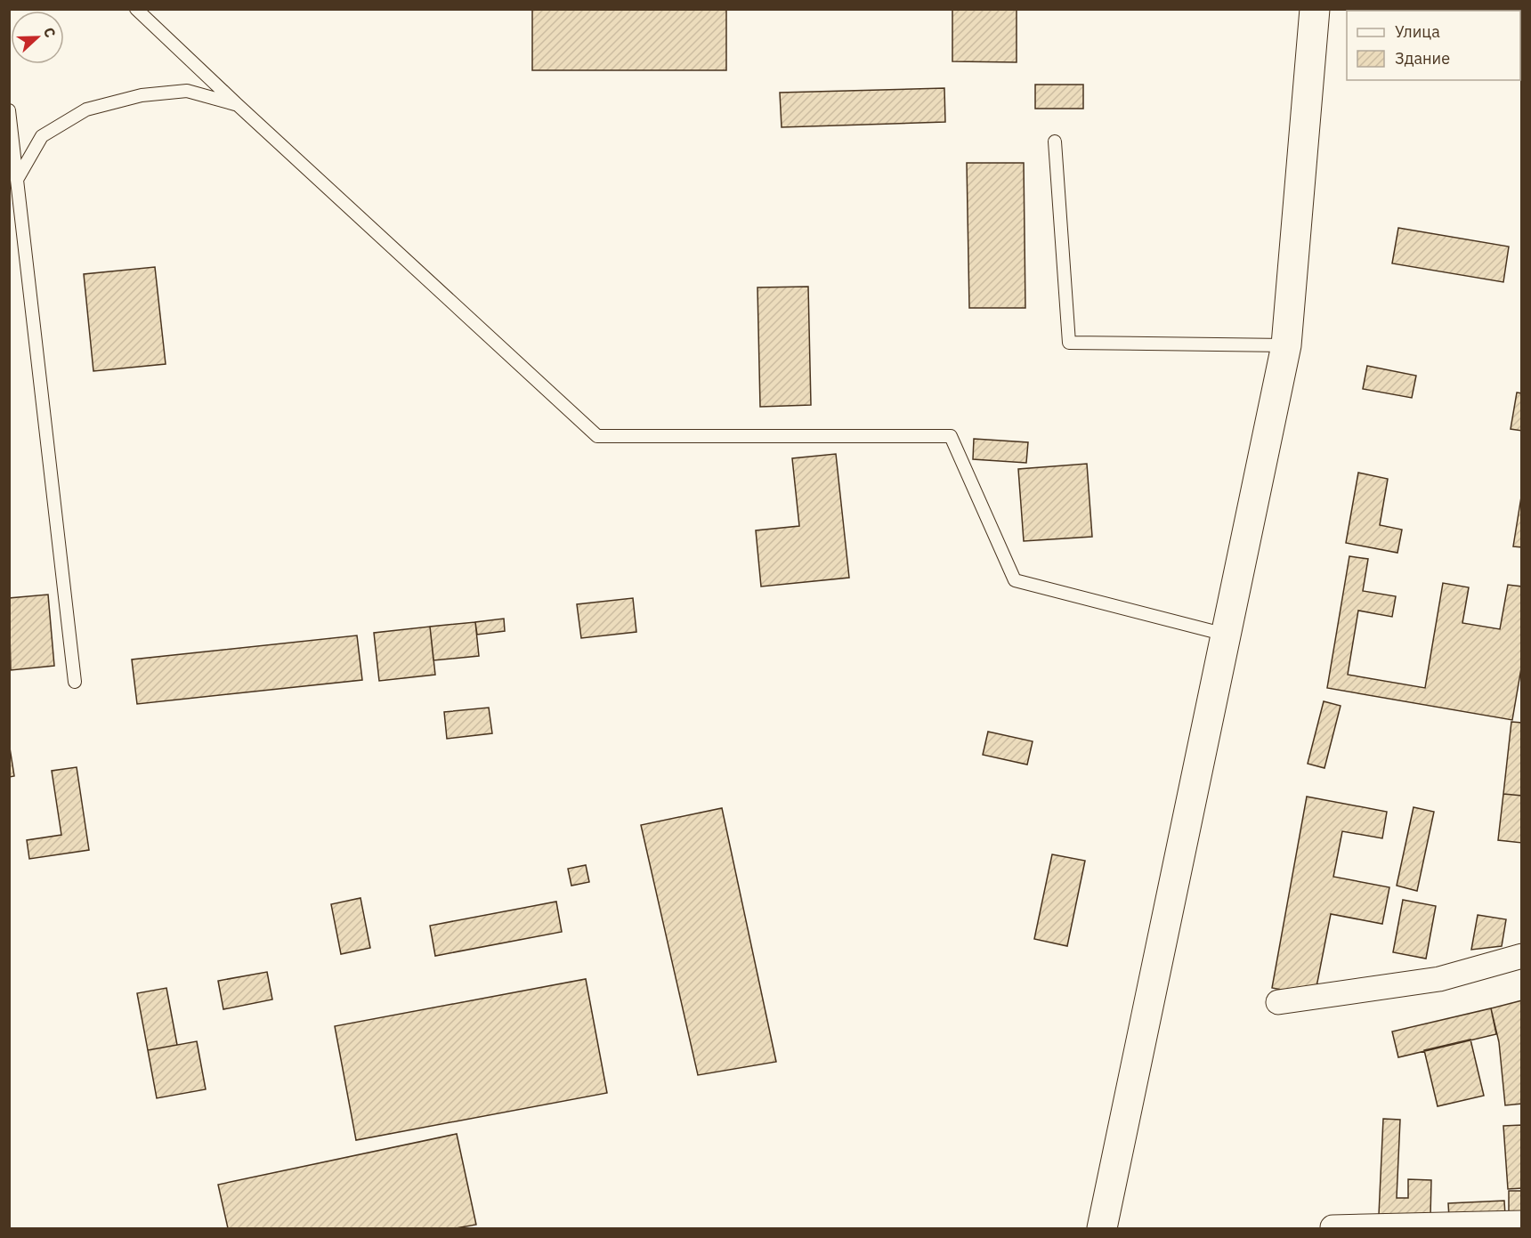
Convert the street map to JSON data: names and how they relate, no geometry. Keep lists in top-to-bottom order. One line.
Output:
{"legend":["Улица","Здание"],"north":"right"}
